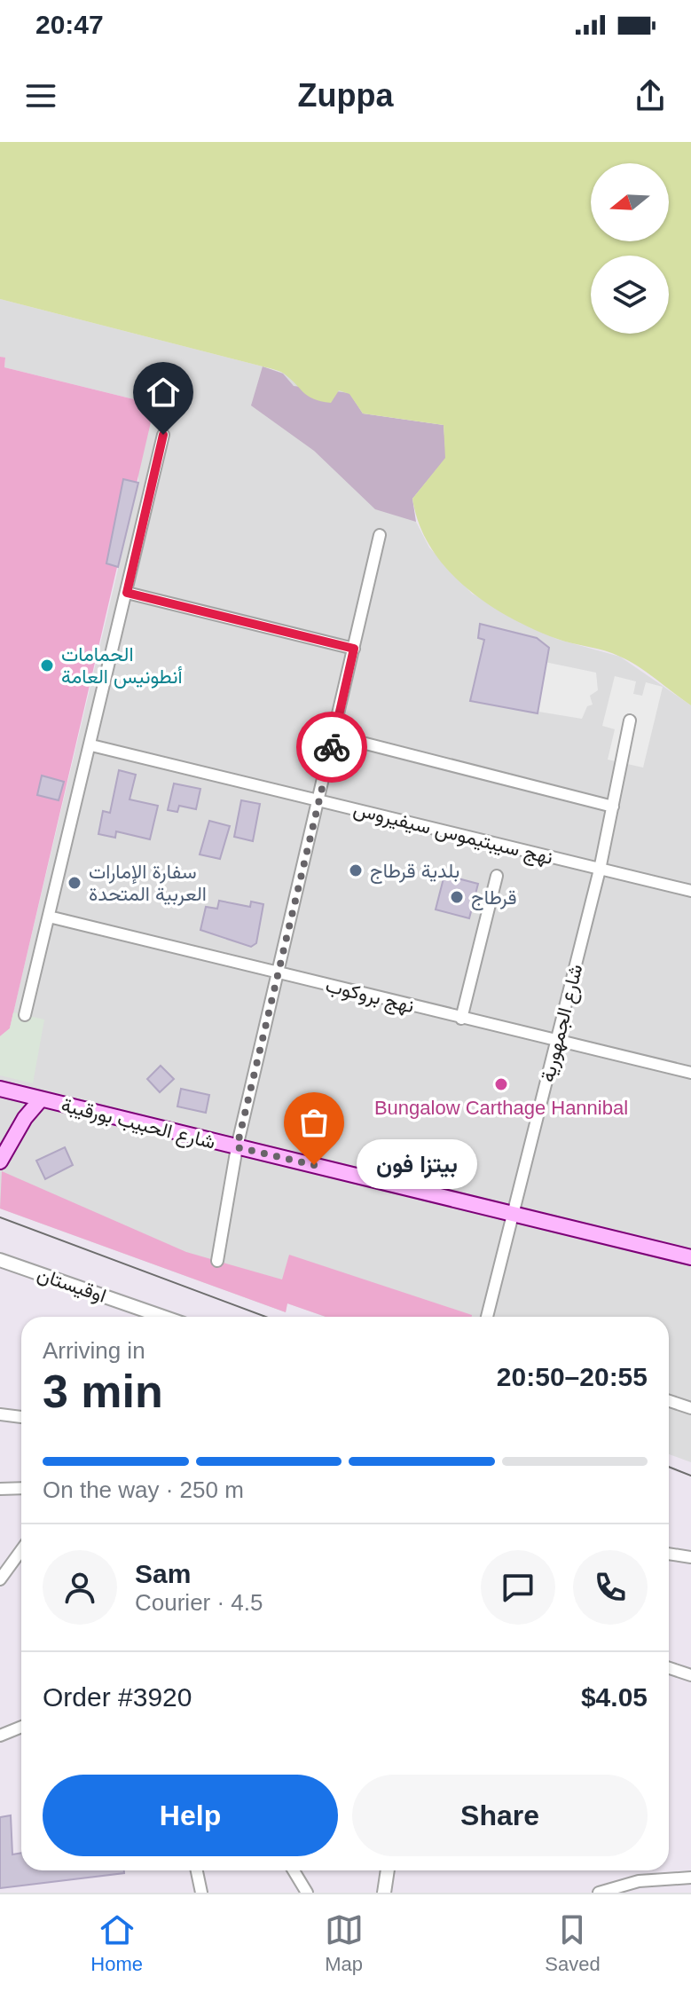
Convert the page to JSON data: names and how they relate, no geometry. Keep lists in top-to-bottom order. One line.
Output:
{"streets":{"main road":["شارع الحبيب بورقيبة"],"street":["نهج سيبتيموس سيفيروس","نهج بروكوب","شارع الجمهورية","اوقيستان"]},"crossings":[["نهج سيبتيموس سيفيروس","شارع الجمهورية"],["نهج بروكوب","شارع الجمهورية"],["شارع الجمهورية","شارع الحبيب بورقيبة"]],"places":["الحمامات أنطونيس العامة","بلدية قرطاج","سفارة الإمارات العربية المتحدة","قرطاج","Bungalow Carthage Hannibal","بيتزا فون"],"north":"left","page":{"status":"20:47","header":"Zuppa","bubble":"بيتزا فون","heading":["3 min","Arriving in","20:50–20:55"],"panel":["Sam","Courier · 4.5","Order #3920","$4.05"],"bar":"On the way · 250 m","buttons":["Help","Share"],"tabs":["Home","Map","Saved"]}}
